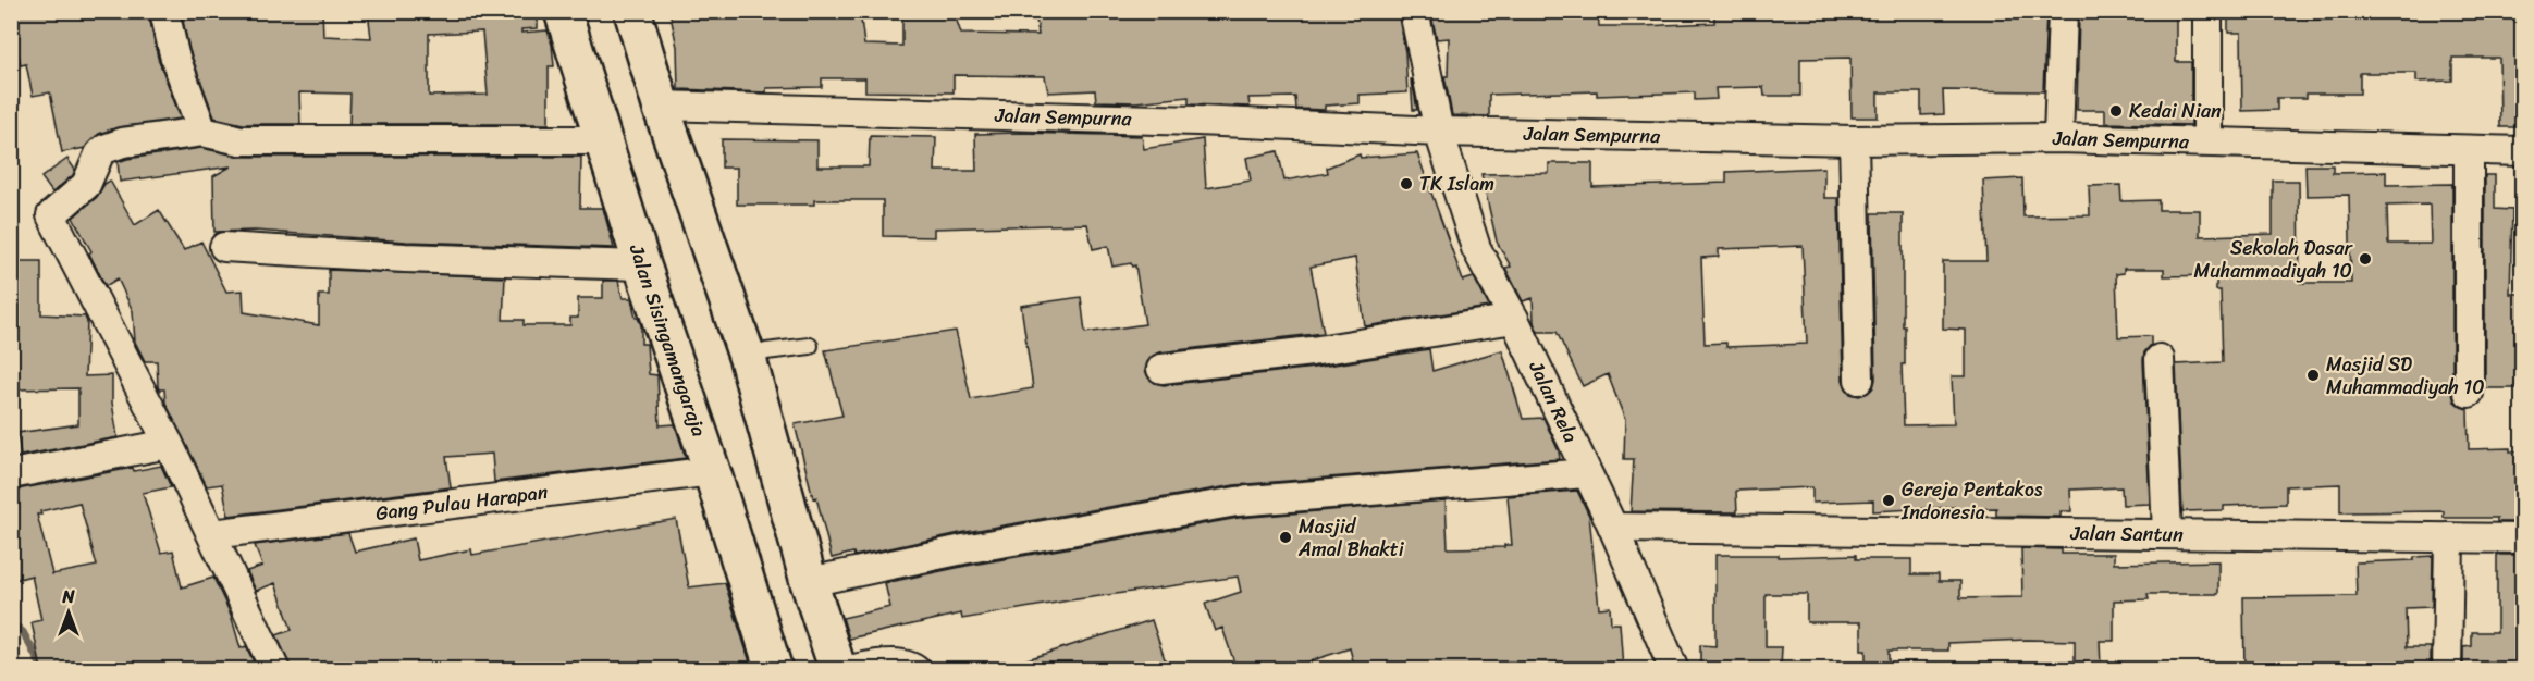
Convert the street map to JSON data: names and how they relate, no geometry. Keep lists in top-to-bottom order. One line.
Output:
{"streets":{"main road":["Jalan Sisingamangaraja"],"street":["Jalan Sempurna","Jalan Rela","Gang Pulau Harapan","Jalan Santun"]},"crossings":[["Jalan Sempurna","Jalan Rela"],["Jalan Sisingamangaraja","Gang Pulau Harapan"],["Jalan Rela","Jalan Santun"]],"places":["Kedai Nian","TK Islam","Sekolah Dasar Muhammadiyah 10","Masjid SD Muhammadiyah 10","Gereja Pentakos Indonesia","Masjid Amal Bhakti"],"north":"top"}
